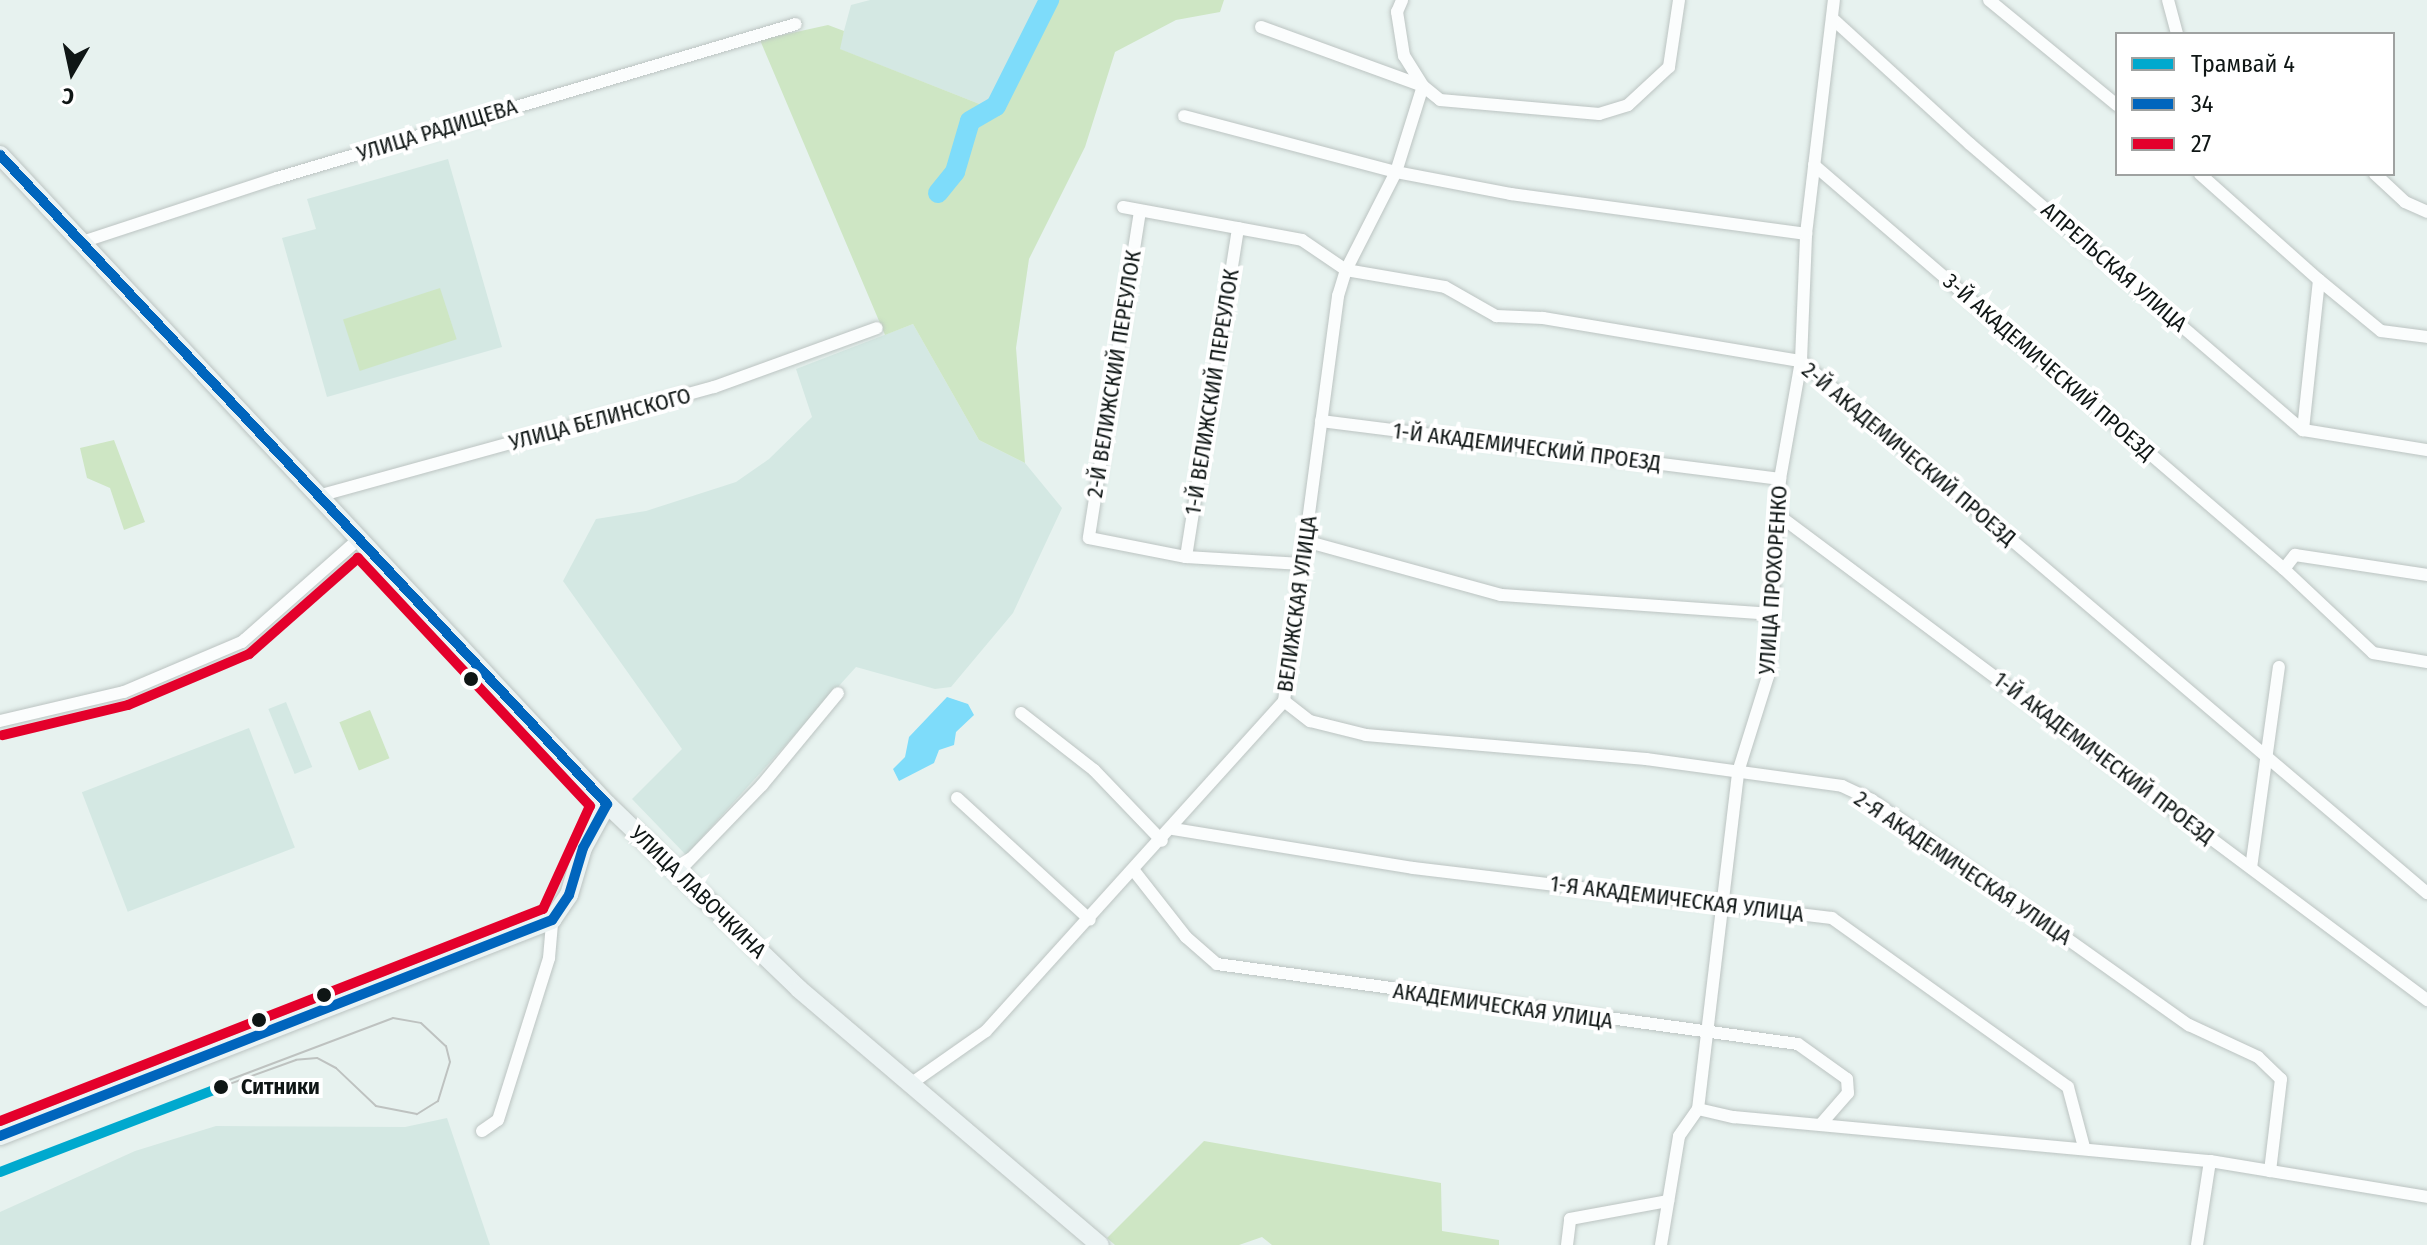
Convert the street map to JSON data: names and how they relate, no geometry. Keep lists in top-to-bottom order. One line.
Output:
{"streets":{"main road":["УЛИЦА ЛАВОЧКИНА"],"street":["УЛИЦА РАДИЩЕВА","АПРЕЛЬСКАЯ УЛИЦА","3-Й АКАДЕМИЧЕСКИЙ ПРОЕЗД","2-Й ВЕЛИЖСКИЙ ПЕРЕУЛОК","1-Й ВЕЛИЖСКИЙ ПЕРЕУЛОК","УЛИЦА БЕЛИНСКОГО","1-Й АКАДЕМИЧЕСКИЙ ПРОЕЗД","2-Й АКАДЕМИЧЕСКИЙ ПРОЕЗД","УЛИЦА ПРОХОРЕНКО","ВЕЛИЖСКАЯ УЛИЦА","2-Я АКАДЕМИЧЕСКАЯ УЛИЦА","1-Я АКАДЕМИЧЕСКАЯ УЛИЦА","АКАДЕМИЧЕСКАЯ УЛИЦА"]},"crossings":[["УЛИЦА РАДИЩЕВА","УЛИЦА ЛАВОЧКИНА"],["АПРЕЛЬСКАЯ УЛИЦА","УЛИЦА ПРОХОРЕНКО"],["3-Й АКАДЕМИЧЕСКИЙ ПРОЕЗД","УЛИЦА ПРОХОРЕНКО"],["2-Й ВЕЛИЖСКИЙ ПЕРЕУЛОК","1-Й ВЕЛИЖСКИЙ ПЕРЕУЛОК"],["УЛИЦА БЕЛИНСКОГО","УЛИЦА ЛАВОЧКИНА"],["1-Й АКАДЕМИЧЕСКИЙ ПРОЕЗД","УЛИЦА ПРОХОРЕНКО"],["1-Й АКАДЕМИЧЕСКИЙ ПРОЕЗД","ВЕЛИЖСКАЯ УЛИЦА"],["2-Й АКАДЕМИЧЕСКИЙ ПРОЕЗД","УЛИЦА ПРОХОРЕНКО"],["2-Й АКАДЕМИЧЕСКИЙ ПРОЕЗД","ВЕЛИЖСКАЯ УЛИЦА"],["УЛИЦА ПРОХОРЕНКО","2-Я АКАДЕМИЧЕСКАЯ УЛИЦА"],["УЛИЦА ПРОХОРЕНКО","1-Я АКАДЕМИЧЕСКАЯ УЛИЦА"],["УЛИЦА ПРОХОРЕНКО","АКАДЕМИЧЕСКАЯ УЛИЦА"],["ВЕЛИЖСКАЯ УЛИЦА","2-Я АКАДЕМИЧЕСКАЯ УЛИЦА"],["ВЕЛИЖСКАЯ УЛИЦА","УЛИЦА ЛАВОЧКИНА"],["ВЕЛИЖСКАЯ УЛИЦА","1-Я АКАДЕМИЧЕСКАЯ УЛИЦА"],["ВЕЛИЖСКАЯ УЛИЦА","АКАДЕМИЧЕСКАЯ УЛИЦА"]],"places":["Ситники"],"lines":["transit line 34","transit line 27","tram line 4"],"legend":["Трамвай 4","34","27"],"north":"bottom"}
